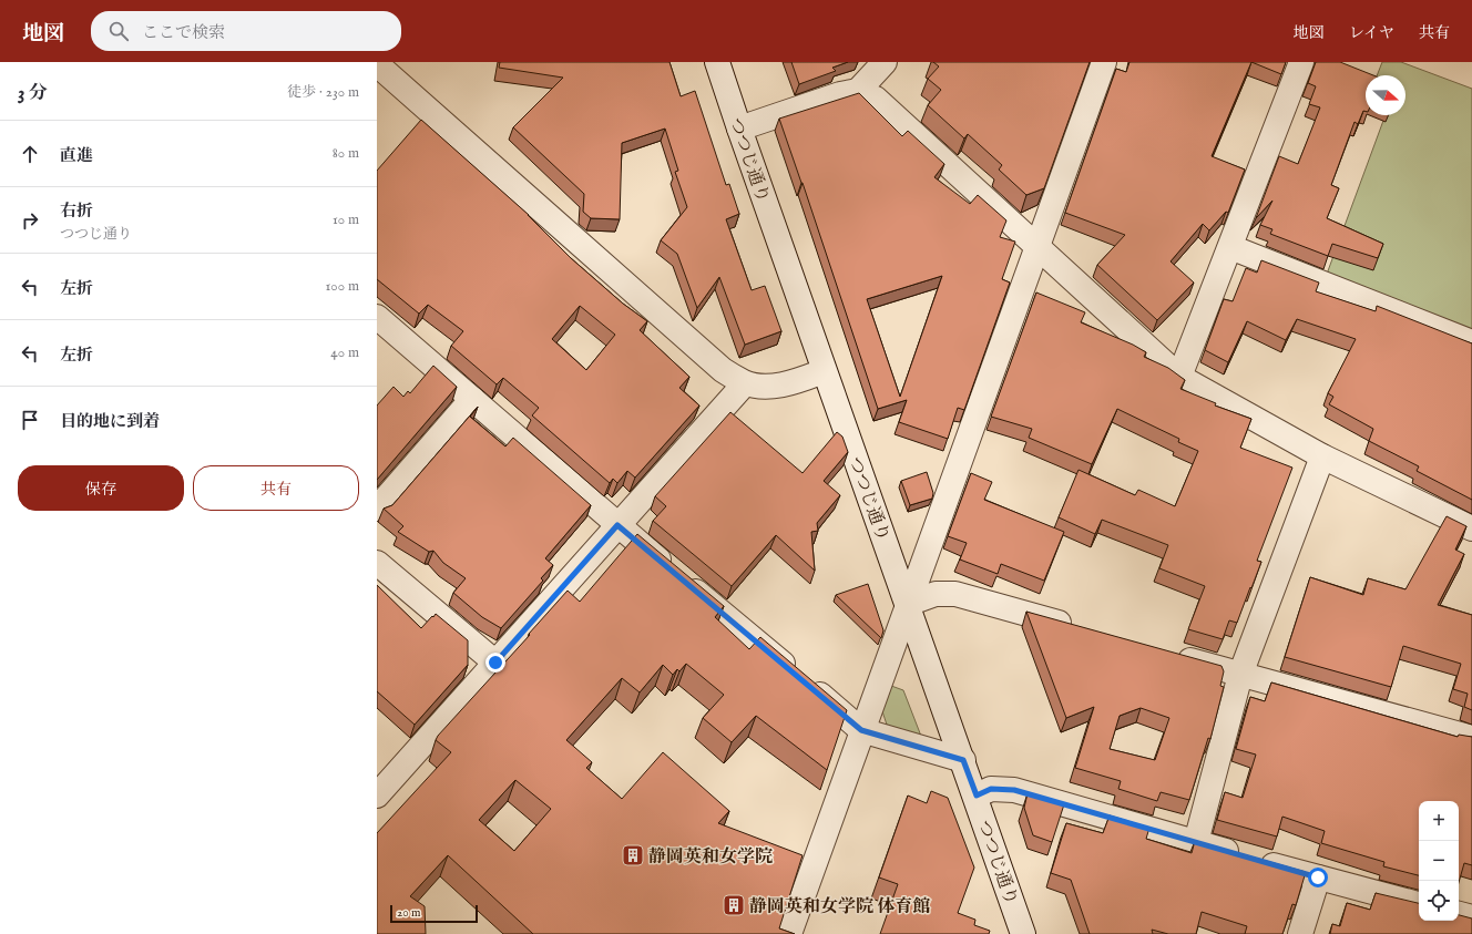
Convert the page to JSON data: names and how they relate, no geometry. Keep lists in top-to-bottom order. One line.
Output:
{"streets":{"street":["つつじ通り"]},"places":{"building":["静岡英和女学院","静岡英和女学院 体育館"]},"scale_bar":"20 m","north":"right","page":{"header":"地図","search":"ここで検索","nav":["地図","レイヤ","共有"],"heading":["3 分","徒歩 · 230 m"],"list":[["直進","80 m"],["右折","つつじ通り","10 m"],["左折","100 m"],["左折","40 m"],"目的地に到着"],"buttons":["保存","共有"],"map_buttons":["+","−"],"scale":"20 m"}}
